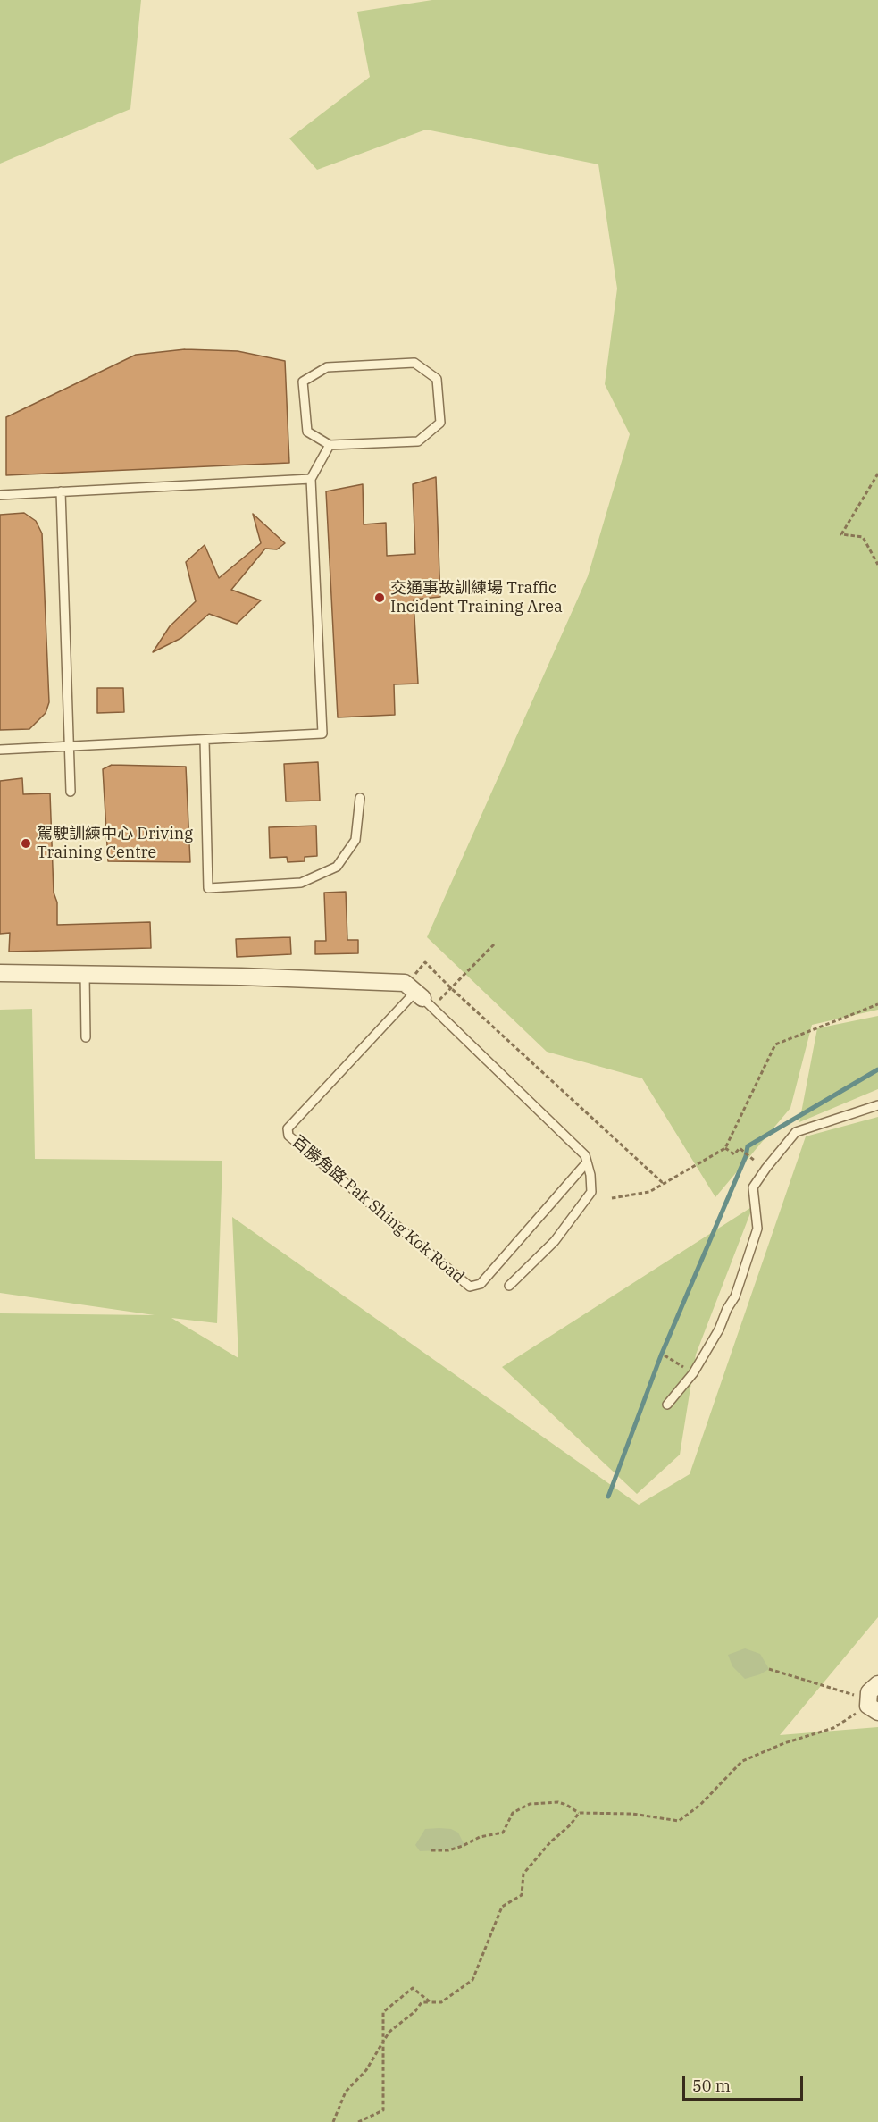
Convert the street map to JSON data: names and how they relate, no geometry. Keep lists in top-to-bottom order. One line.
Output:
{"streets":{"lane":["百勝角路 Pak Shing Kok Road"]},"places":["交通事故訓練場 Traffic Incident Training Area","駕駛訓練中心 Driving Training Centre"],"scale_bar":"50 m"}
